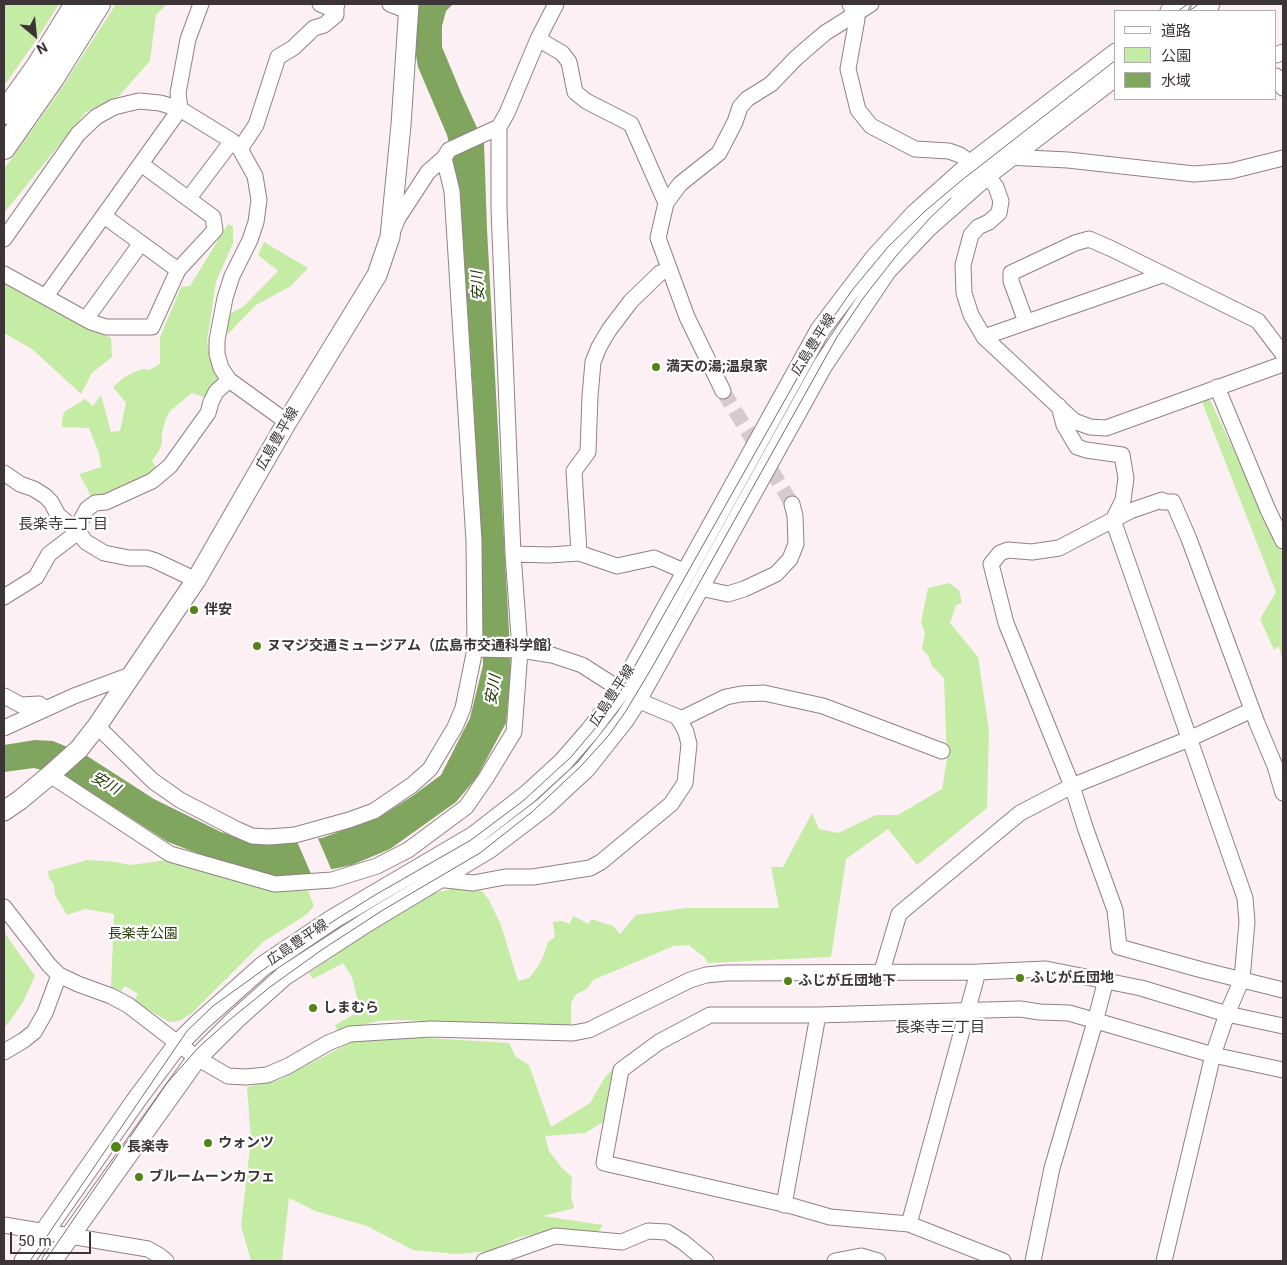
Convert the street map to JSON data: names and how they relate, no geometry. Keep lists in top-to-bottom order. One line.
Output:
{"streets":{"main road":["広島豊平線"]},"districts":["長楽寺二丁目","長楽寺三丁目"],"water":["安川"],"parks":["長楽寺公園"],"places":["満天の湯;温泉家","伴安","ヌマジ交通ミュージアム（広島市交通科学館｝","ふじが丘団地","ふじが丘団地下","しまむら","ウォンツ","長楽寺","ブルームーンカフェ"],"legend":["道路","公園","水域"],"scale_bar":"50 m","north":"bottom right"}
